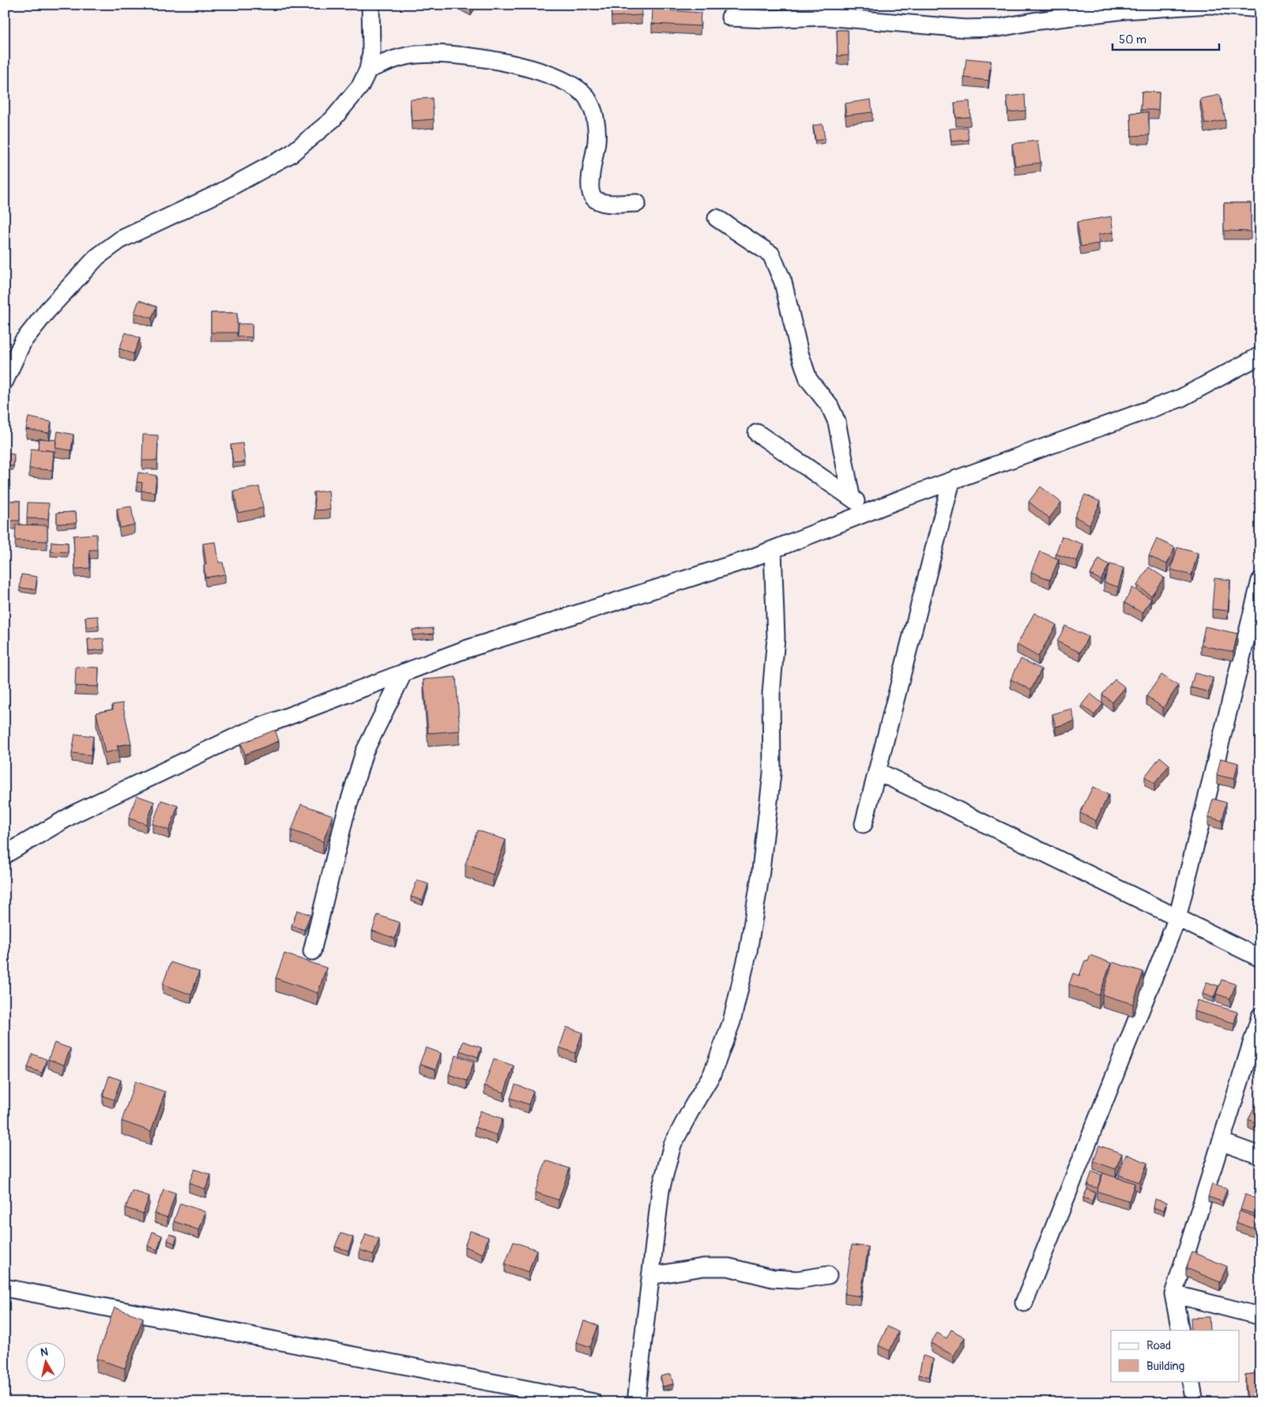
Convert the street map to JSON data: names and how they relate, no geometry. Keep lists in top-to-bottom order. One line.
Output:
{"legend":["Road","Building"],"scale_bar":"50 m","north":"top"}
